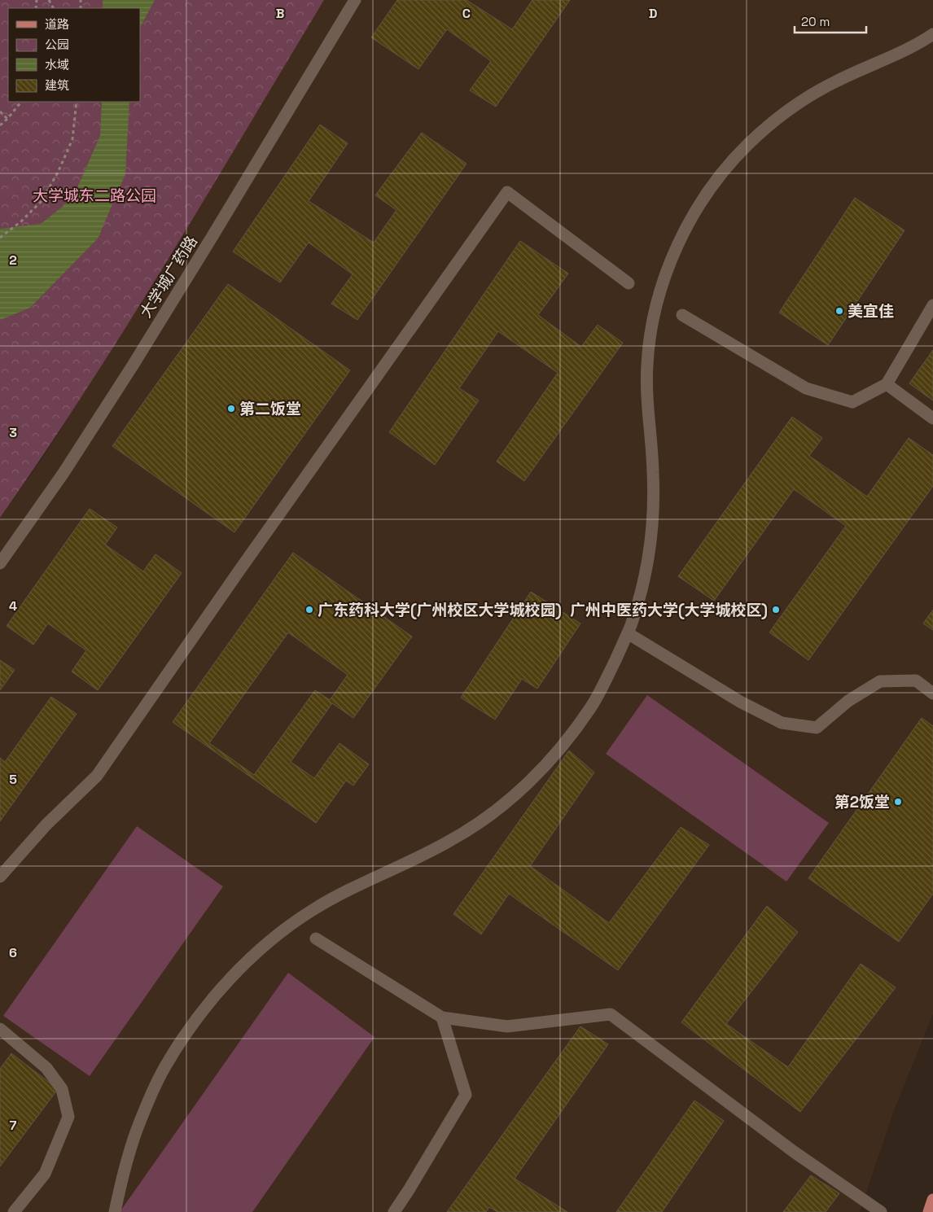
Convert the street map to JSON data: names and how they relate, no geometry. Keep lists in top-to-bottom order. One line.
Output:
{"streets":{"lane":["大学城广药路"]},"parks":["大学城东二路公园"],"places":["美宜佳","第二饭堂","广东药科大学(广州校区大学城校园)","广州中医药大学(大学城校区)","第2饭堂"],"legend":["道路","公园","水域","建筑"],"scale_bar":"20 m","grid":{"columns":["B","C","D"],"rows":["2","3","4","5","6","7"]}}
